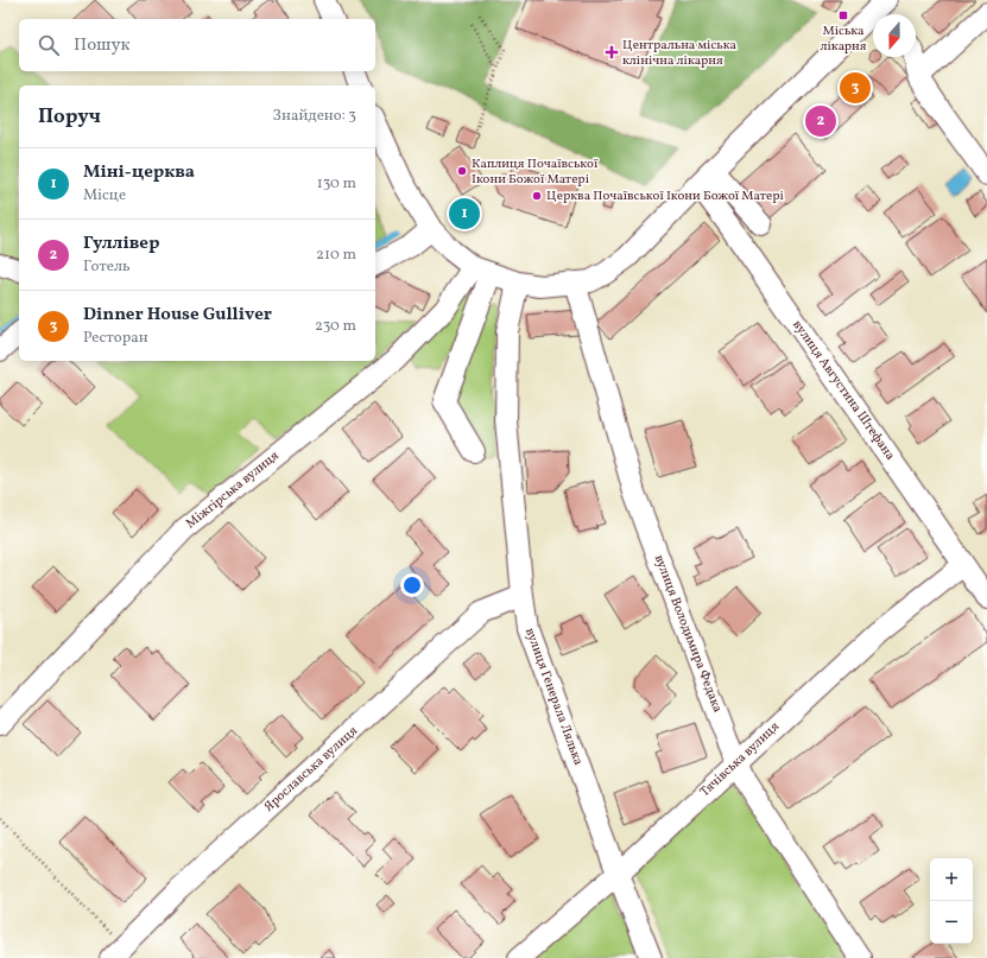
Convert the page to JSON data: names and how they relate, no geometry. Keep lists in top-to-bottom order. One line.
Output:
{"streets":{"street":["вулиця Августина Штефана","Міжгірська вулиця","вулиця Володимира Федака","вулиця Генерала Лялька","Тячівська вулиця","Ярославська вулиця"]},"crossings":[["вулиця Августина Штефана","Тячівська вулиця"],["вулиця Володимира Федака","Тячівська вулиця"],["вулиця Генерала Лялька","Тячівська вулиця"],["вулиця Генерала Лялька","Ярославська вулиця"]],"places":{"transit":["Міська лікарня"],"health":["Центральна міська клінічна лікарня"],"other":["Каплиця Почаївської Ікони Божої Матері","Церква Почаївської Ікони Божої Матері"]},"north":"bottom","page":{"search":"Пошук","pins":["3","2","1"],"heading":["Поруч","Знайдено: 3"],"list":[{"mark":"1","name":"Міні-церква","note":"Місце","value":"130 m"},{"mark":"2","name":"Гуллівер","note":"Готель","value":"210 m"},{"mark":"3","name":"Dinner House Gulliver","note":"Ресторан","value":"230 m"}],"map_buttons":["+","−"]}}
